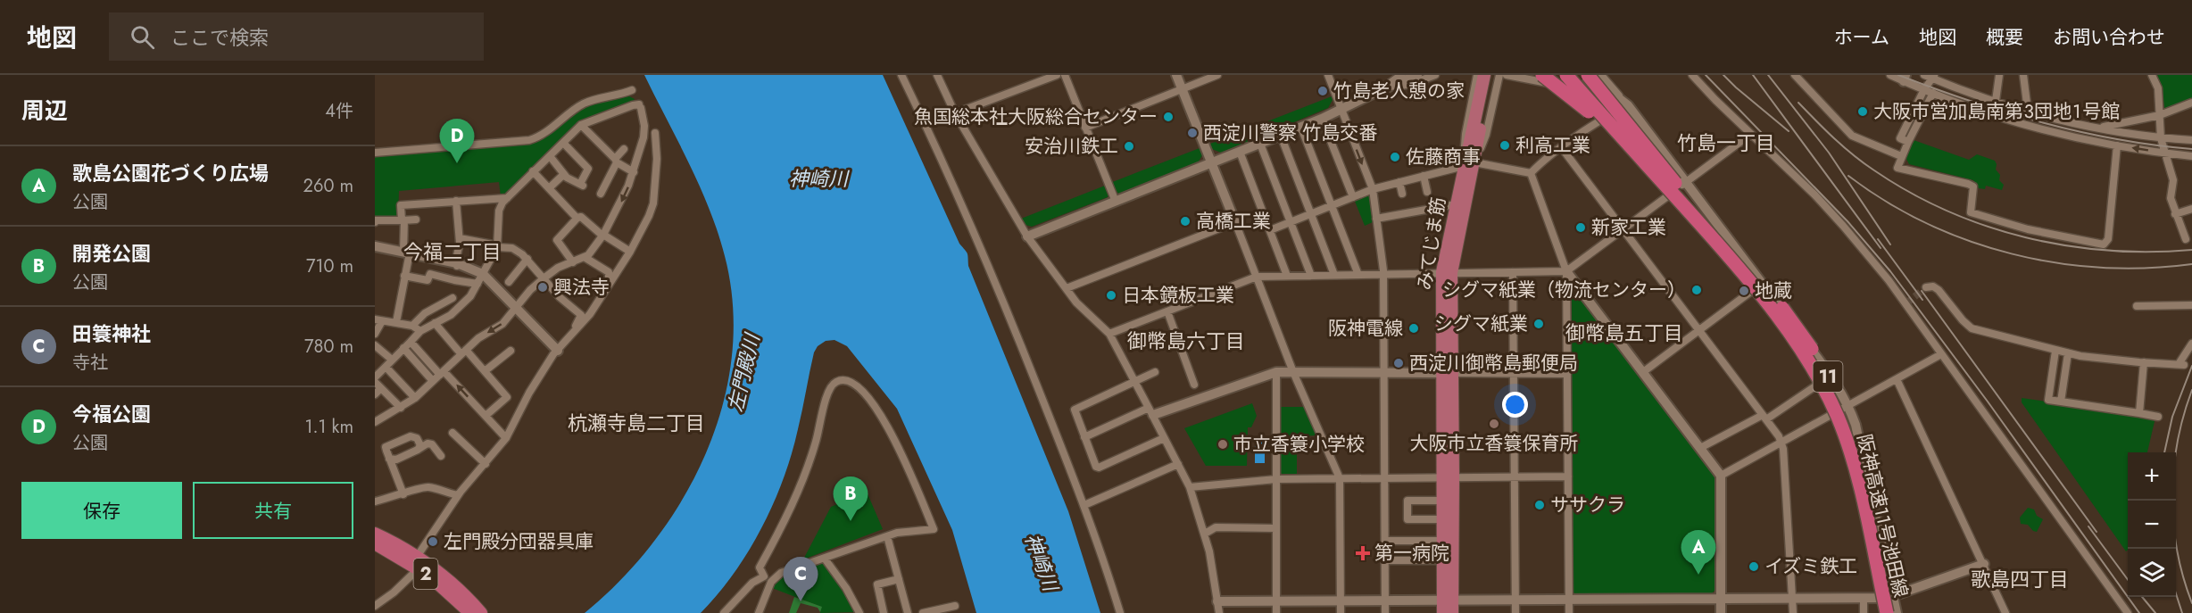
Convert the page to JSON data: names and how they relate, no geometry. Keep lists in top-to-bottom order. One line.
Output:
{"streets":{"highway":["11","阪神高速11号池田線","2"],"main road":["みてじま筋"]},"crossings":[["11","阪神高速11号池田線"]],"districts":["竹島一丁目","今福二丁目","御幣島五丁目","御幣島六丁目","杭瀬寺島二丁目","歌島四丁目"],"water":["神崎川","左門殿川"],"places":{"other":["竹島老人憩の家","大阪市営加島南第３団地１号館","魚国総本社大阪総合センター","西淀川警察 竹島交番","利高工業","安治川鉄工","佐藤商事","高橋工業","新家工業","興法寺","シグマ紙業（物流センター）","地蔵","日本鏡板工業","シグマ紙業","阪神電線","西淀川御幣島郵便局","大阪市立香簑保育所","市立香簑小学校","ササクラ","左門殿分団器具庫","イズミ鉄工"],"health":["第一病院"]},"page":{"header":"地図","search":"ここで検索","nav":["ホーム","地図","概要","お問い合わせ"],"heading":["周辺","4件"],"pins":["D","B","A","C"],"list":[{"mark":"A","name":"歌島公園花づくり広場","note":"公園","value":"260 m"},{"mark":"B","name":"開発公園","note":"公園","value":"710 m"},{"mark":"C","name":"田簑神社","note":"寺社","value":"780 m"},{"mark":"D","name":"今福公園","note":"公園","value":"1.1 km"}],"map_buttons":["+","−"],"buttons":["保存","共有"]}}
